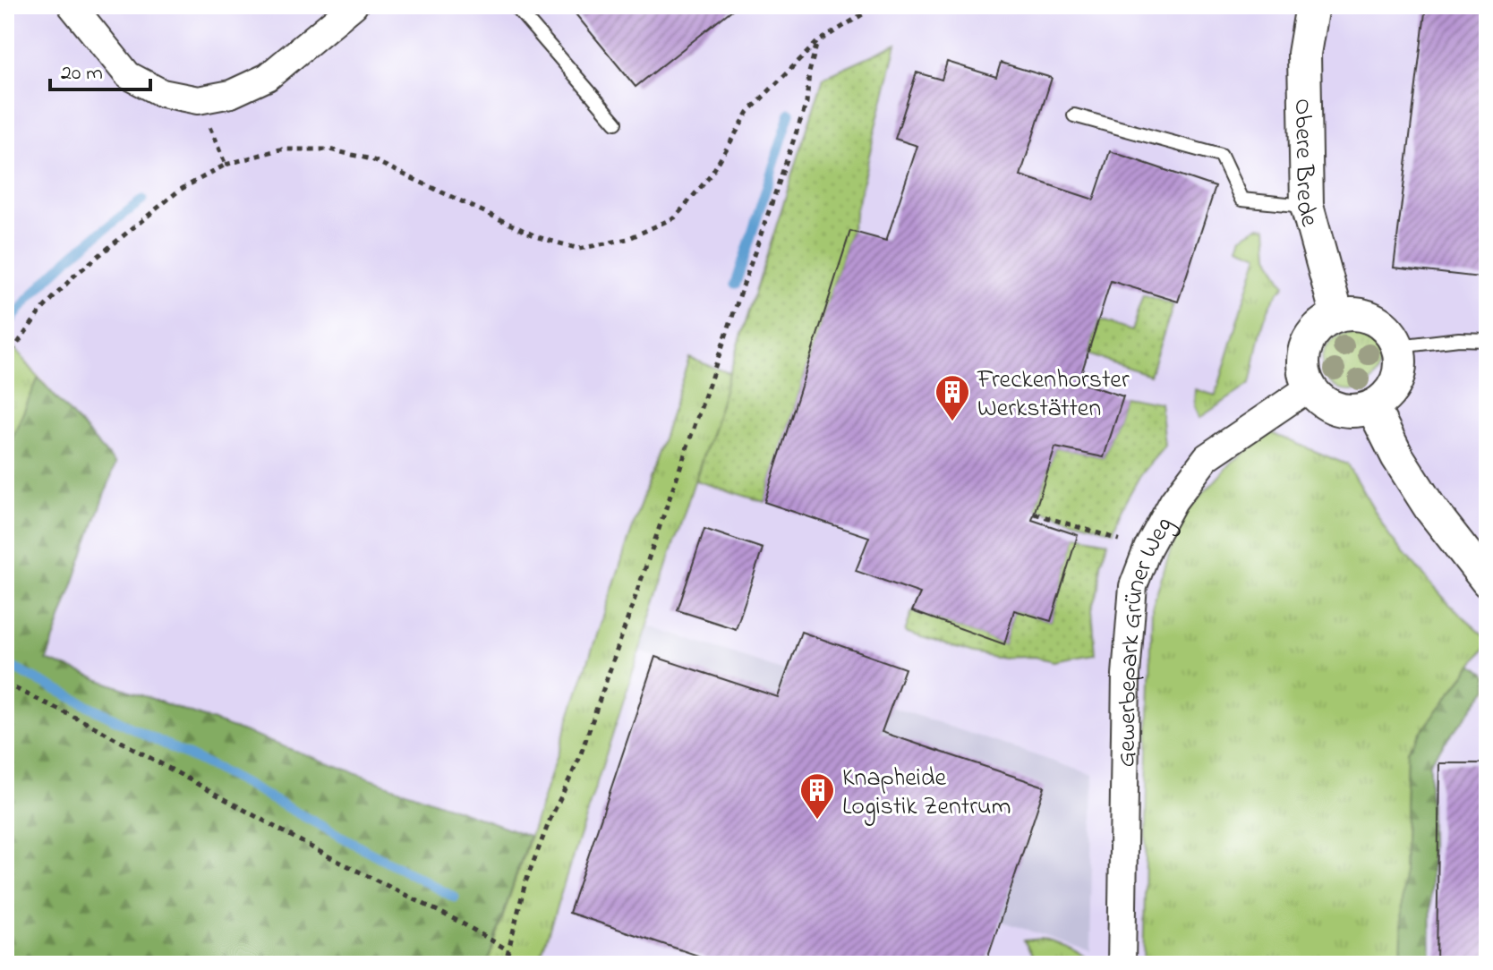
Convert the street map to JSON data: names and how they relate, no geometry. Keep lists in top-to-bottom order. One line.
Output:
{"streets":{"street":["Obere Brede","Gewerbepark Grüner Weg"]},"crossings":[["Obere Brede","Gewerbepark Grüner Weg"]],"places":{"building":["Freckenhorster Werkstätten","Knapheide Logistik Zentrum"]},"scale_bar":"20 m"}
